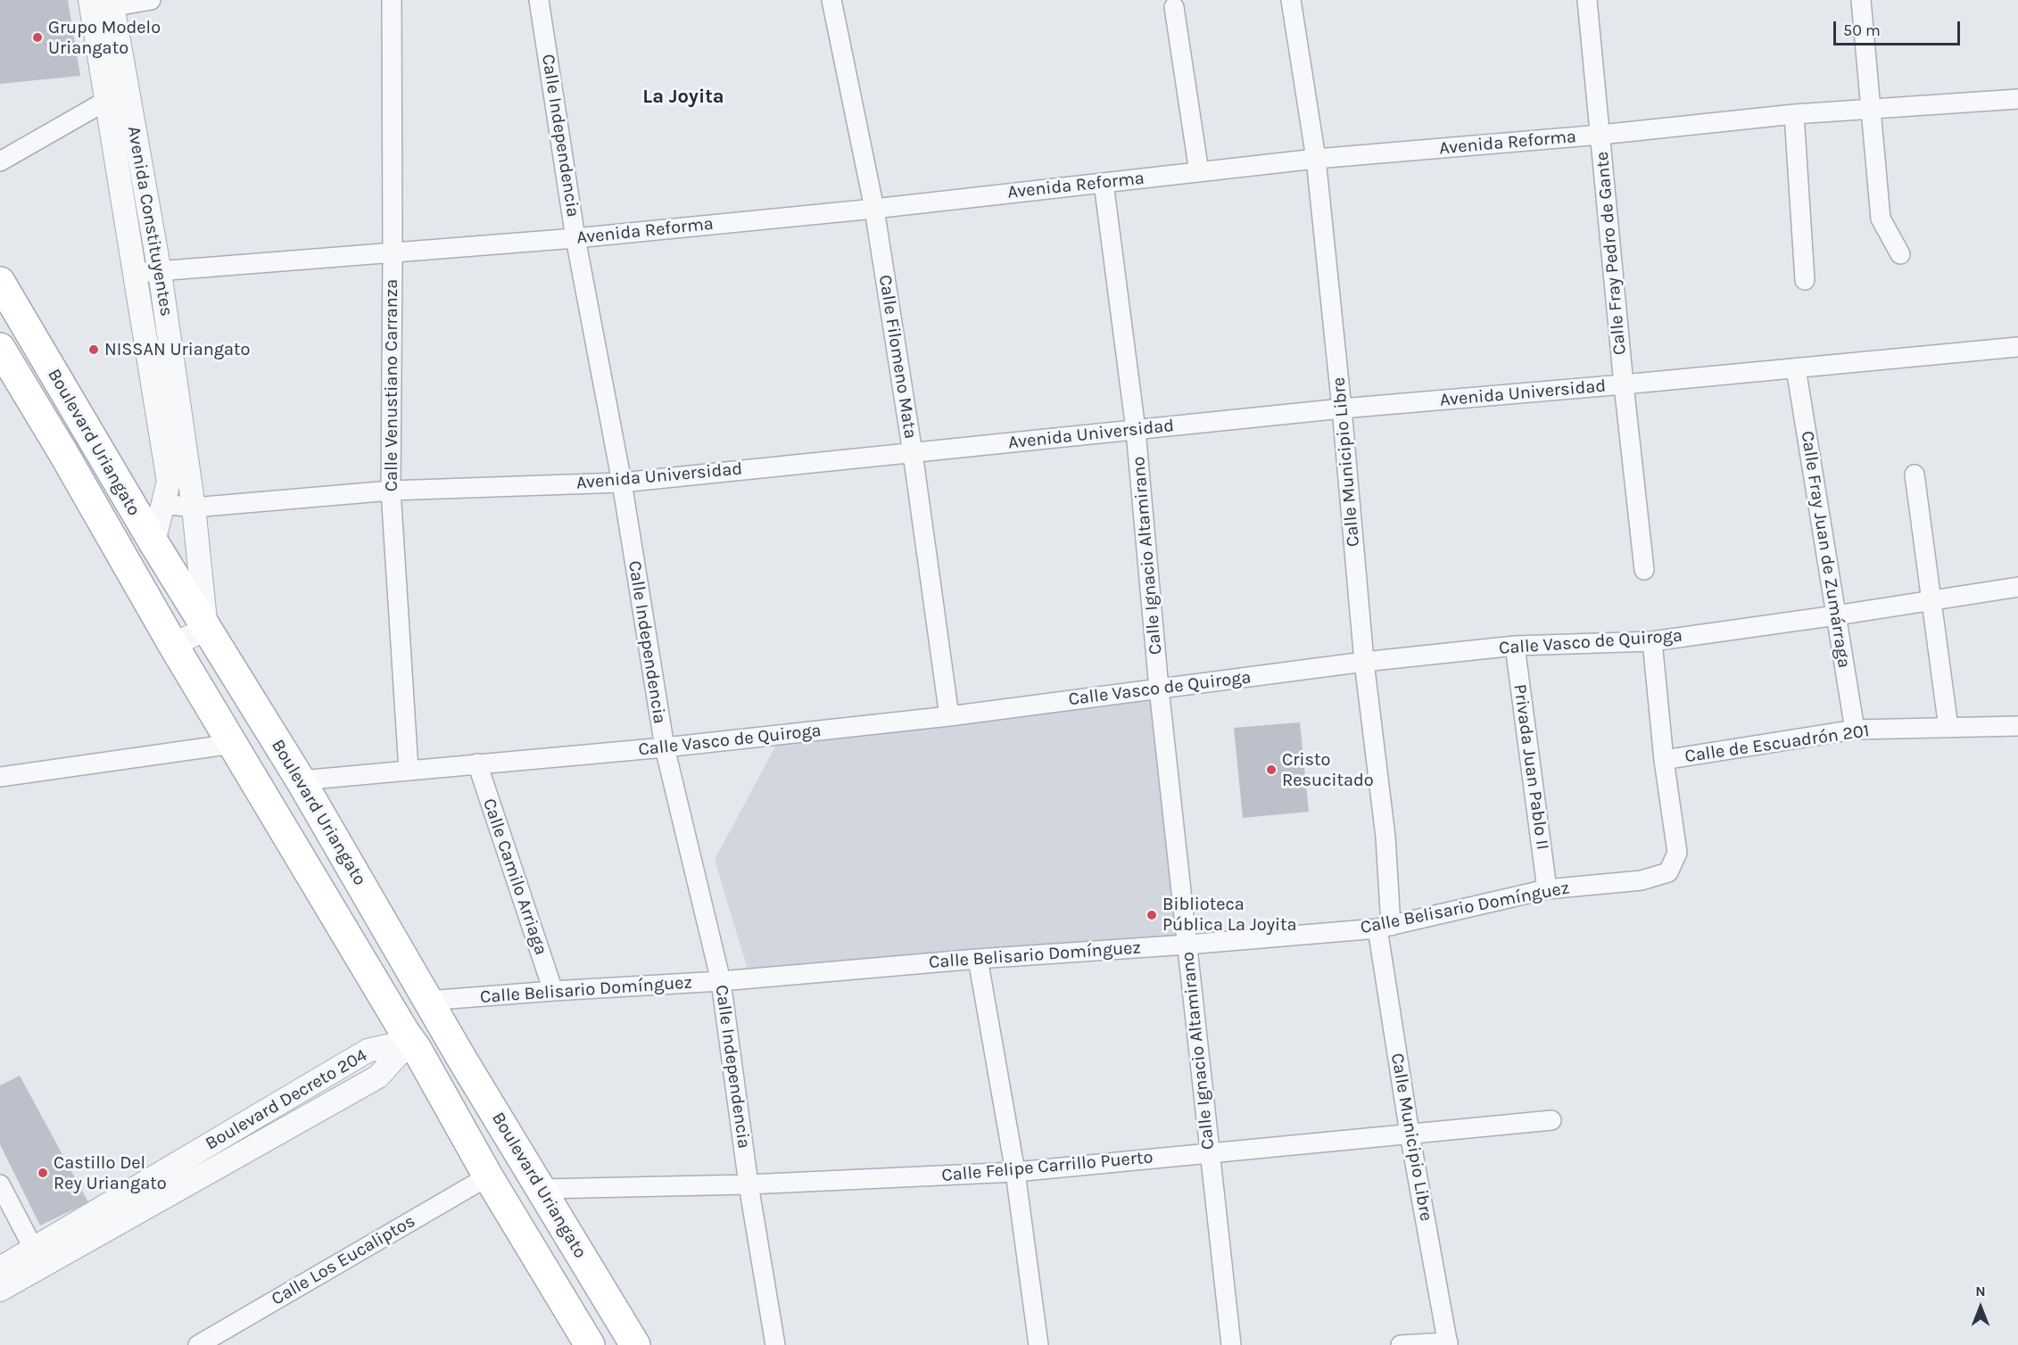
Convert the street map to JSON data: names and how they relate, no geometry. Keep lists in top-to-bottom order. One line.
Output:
{"streets":{"main road":["Boulevard Uriangato"],"street":["Calle Independencia","Avenida Reforma","Avenida Constituyentes","Calle Fray Pedro de Gante","Calle Filomeno Mata","Calle Venustiano Carranza","Avenida Universidad","Calle Municipio Libre","Calle Fray Juan de Zumárraga","Calle Ignacio Altamirano","Calle Vasco de Quiroga","Calle de Escuadrón 201","Privada Juan Pablo II","Calle Camilo Arriaga","Calle Belisario Domínguez","Boulevard Decreto 204","Calle Felipe Carrillo Puerto","Calle Los Eucaliptos"]},"crossings":[["Calle Independencia","Avenida Reforma"],["Calle Independencia","Avenida Universidad"],["Calle Independencia","Calle Vasco de Quiroga"],["Calle Independencia","Calle Belisario Domínguez"],["Calle Independencia","Calle Felipe Carrillo Puerto"],["Avenida Reforma","Avenida Constituyentes"],["Avenida Reforma","Calle Fray Pedro de Gante"],["Avenida Reforma","Calle Filomeno Mata"],["Avenida Reforma","Calle Venustiano Carranza"],["Avenida Reforma","Calle Municipio Libre"],["Avenida Reforma","Calle Ignacio Altamirano"],["Avenida Constituyentes","Avenida Universidad"],["Avenida Constituyentes","Boulevard Uriangato"],["Calle Fray Pedro de Gante","Avenida Universidad"],["Calle Filomeno Mata","Avenida Universidad"],["Calle Filomeno Mata","Calle Vasco de Quiroga"],["Calle Venustiano Carranza","Avenida Universidad"],["Calle Venustiano Carranza","Calle Vasco de Quiroga"],["Avenida Universidad","Calle Municipio Libre"],["Avenida Universidad","Calle Fray Juan de Zumárraga"],["Avenida Universidad","Calle Ignacio Altamirano"],["Boulevard Uriangato","Calle Vasco de Quiroga"],["Boulevard Uriangato","Calle Belisario Domínguez"],["Boulevard Uriangato","Boulevard Decreto 204"],["Boulevard Uriangato","Calle Felipe Carrillo Puerto"],["Boulevard Uriangato","Calle Los Eucaliptos"],["Calle Municipio Libre","Calle Vasco de Quiroga"],["Calle Municipio Libre","Calle Belisario Domínguez"],["Calle Municipio Libre","Calle Felipe Carrillo Puerto"],["Calle Fray Juan de Zumárraga","Calle Vasco de Quiroga"],["Calle Fray Juan de Zumárraga","Calle de Escuadrón 201"],["Calle Ignacio Altamirano","Calle Vasco de Quiroga"],["Calle Ignacio Altamirano","Calle Belisario Domínguez"],["Calle Ignacio Altamirano","Calle Felipe Carrillo Puerto"],["Calle Vasco de Quiroga","Privada Juan Pablo II"],["Calle Vasco de Quiroga","Calle Camilo Arriaga"],["Calle de Escuadrón 201","Calle Belisario Domínguez"],["Privada Juan Pablo II","Calle Belisario Domínguez"],["Calle Camilo Arriaga","Calle Belisario Domínguez"]],"districts":["La Joyita"],"places":["Grupo Modelo Uriangato","NISSAN Uriangato","Cristo Resucitado","Biblioteca Pública La Joyita","Castillo Del Rey Uriangato"],"scale_bar":"50 m","north":"top"}
